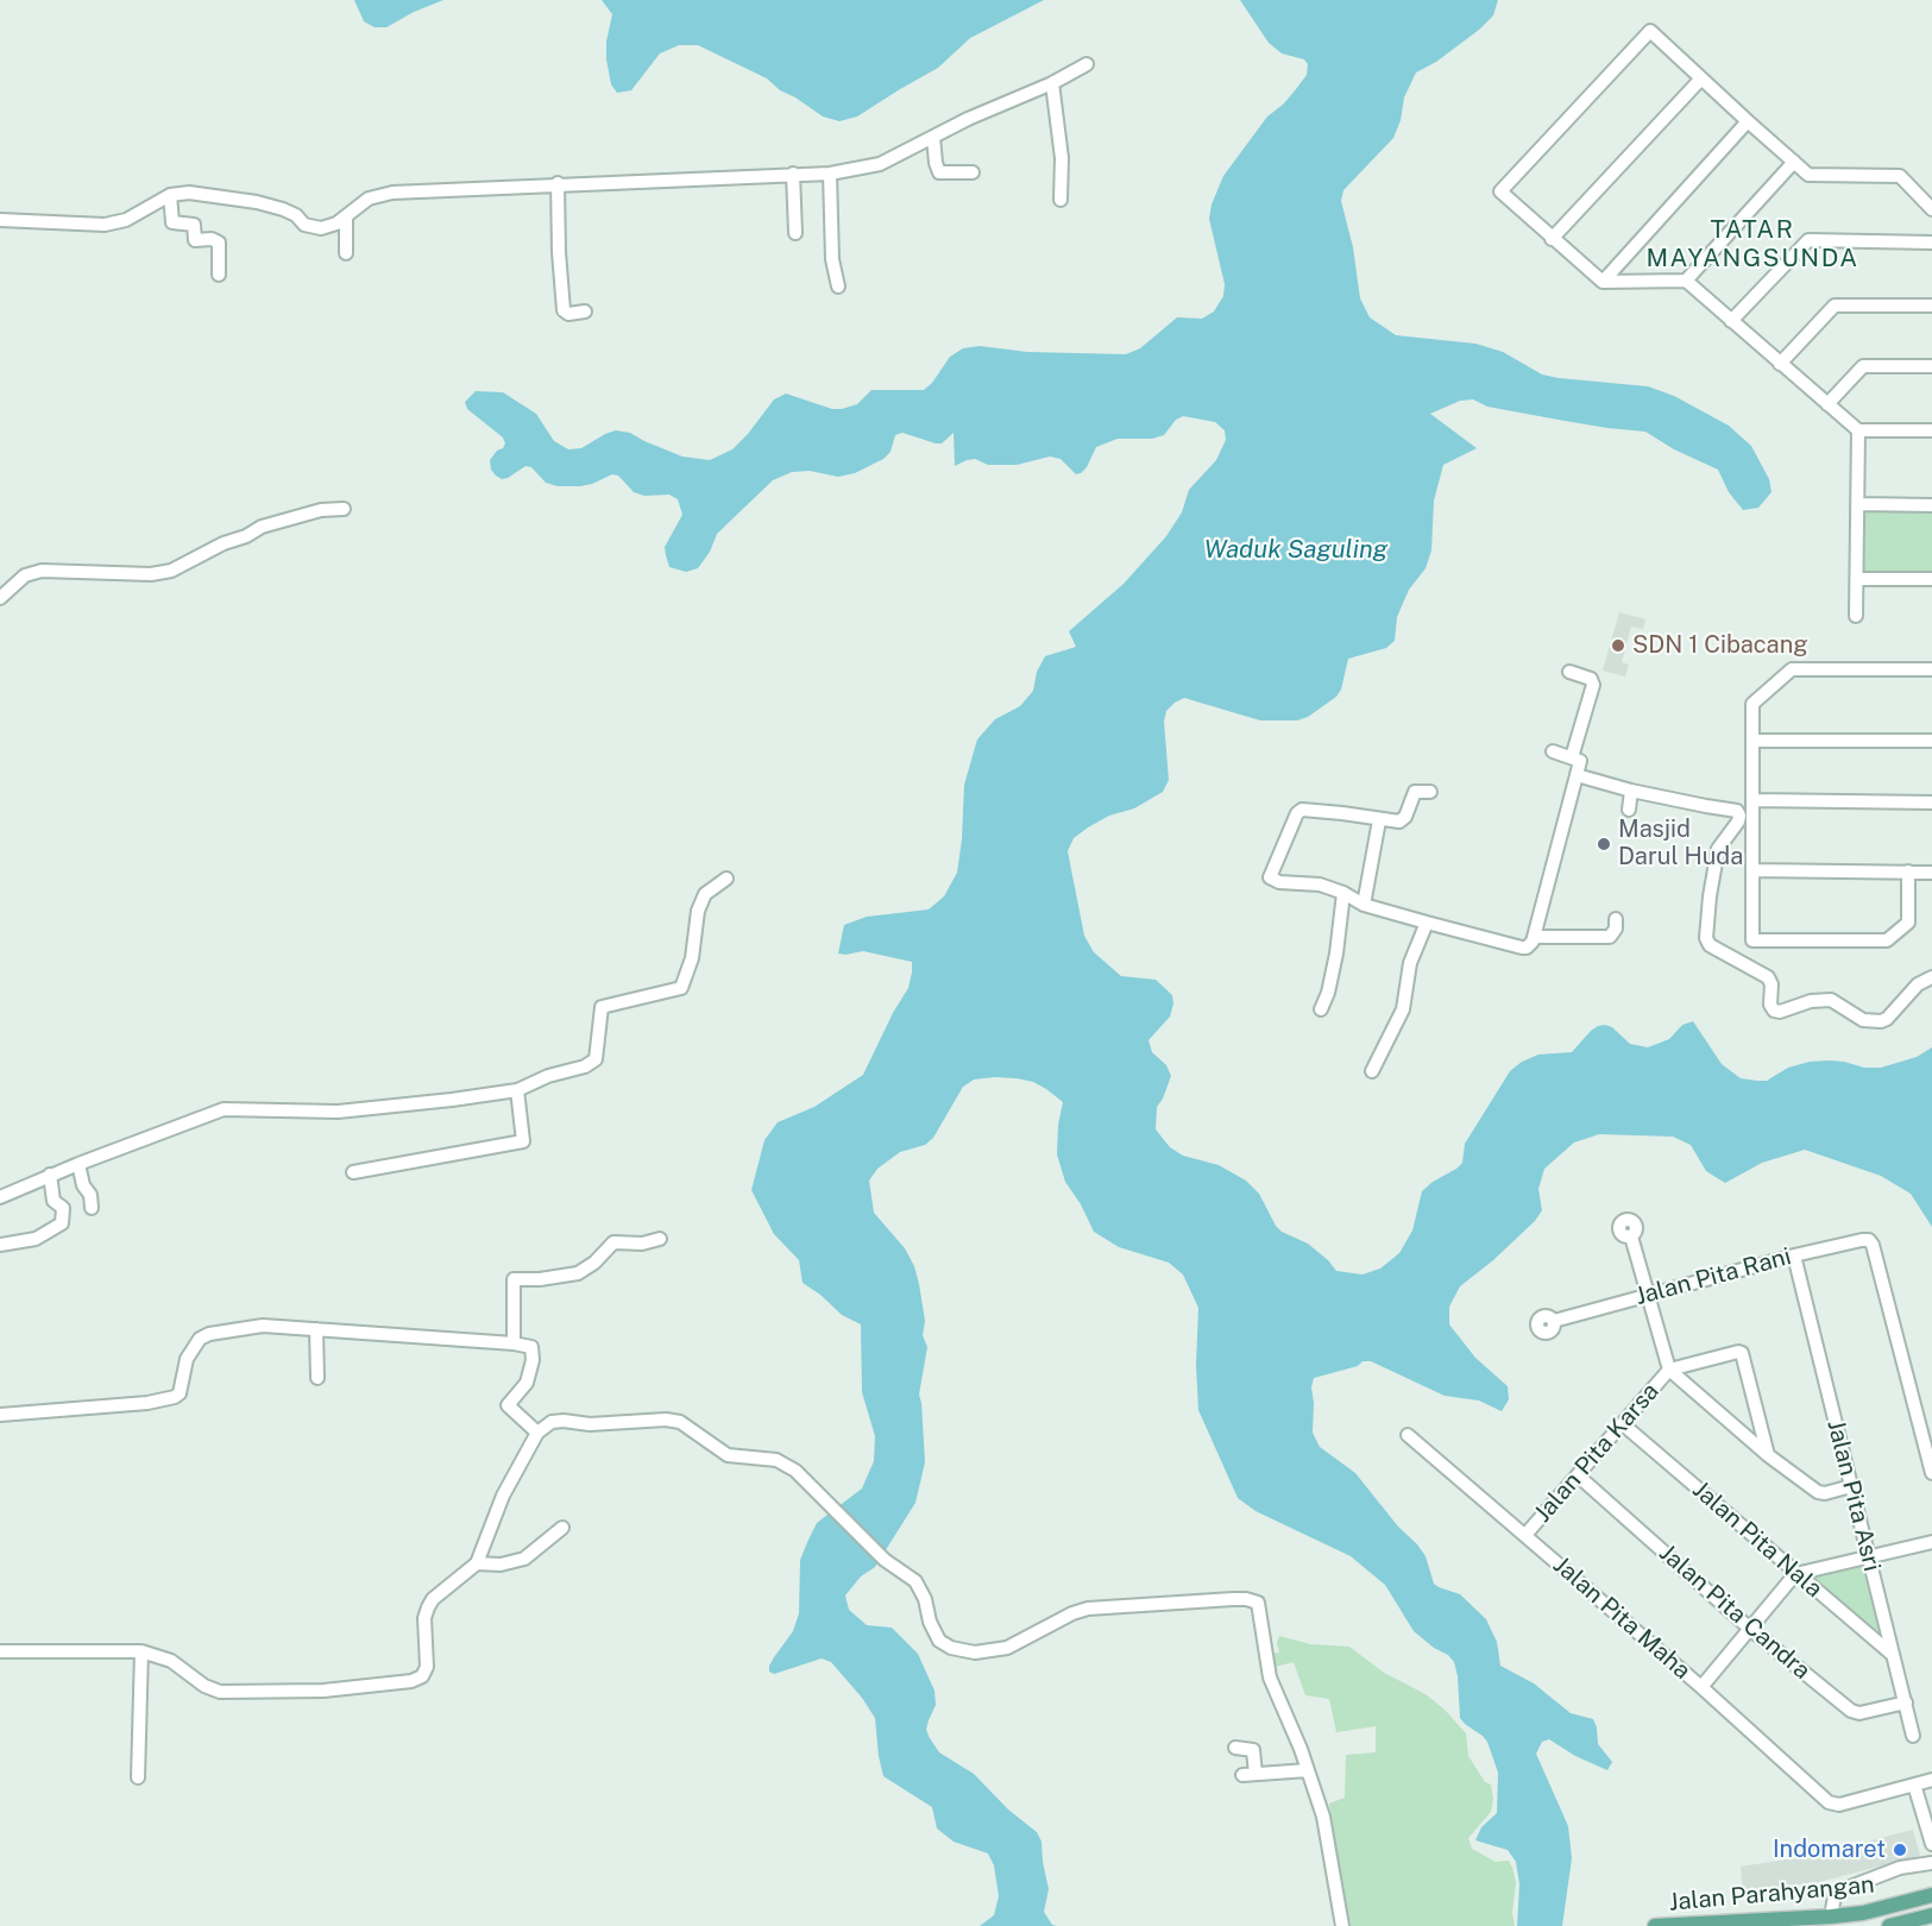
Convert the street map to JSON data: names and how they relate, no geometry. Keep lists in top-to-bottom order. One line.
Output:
{"streets":{"main road":["Jalan Parahyangan"],"street":["Jalan Pita Rani","Jalan Pita Karsa","Jalan Pita Asri","Jalan Pita Nala","Jalan Pita Candra","Jalan Pita Maha"]},"crossings":[["Jalan Pita Rani","Jalan Pita Asri"],["Jalan Pita Karsa","Jalan Pita Nala"],["Jalan Pita Karsa","Jalan Pita Candra"],["Jalan Pita Karsa","Jalan Pita Maha"],["Jalan Pita Asri","Jalan Pita Nala"],["Jalan Pita Asri","Jalan Pita Candra"]],"districts":["TATAR MAYANGSUNDA"],"water":["Waduk Saguling"],"places":["SDN 1 Cibacang","Masjid Darul Huda","Indomaret"]}
